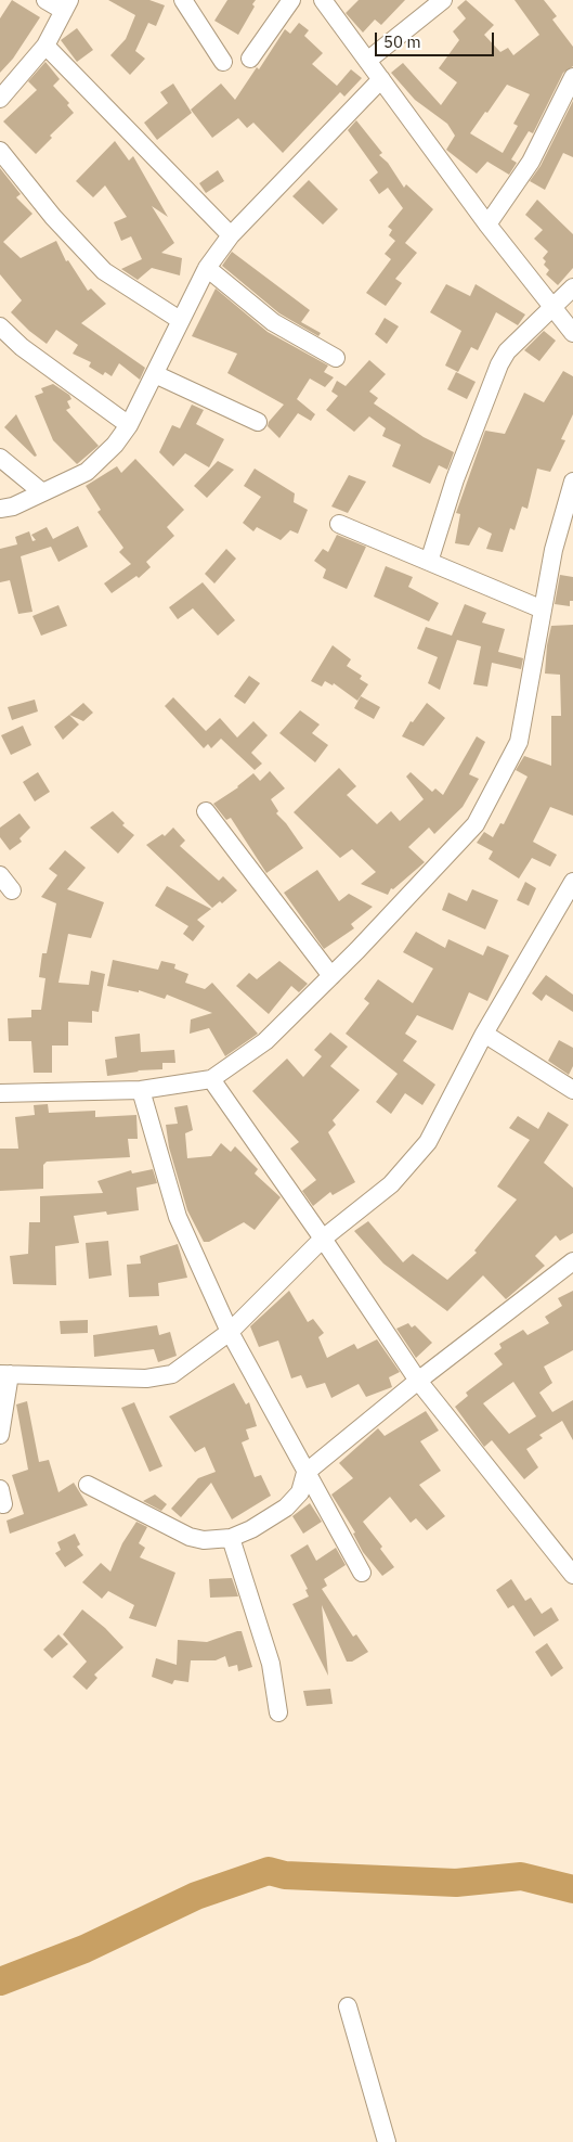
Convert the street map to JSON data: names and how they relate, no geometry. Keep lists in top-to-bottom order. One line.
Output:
{"scale_bar":"50 m"}
